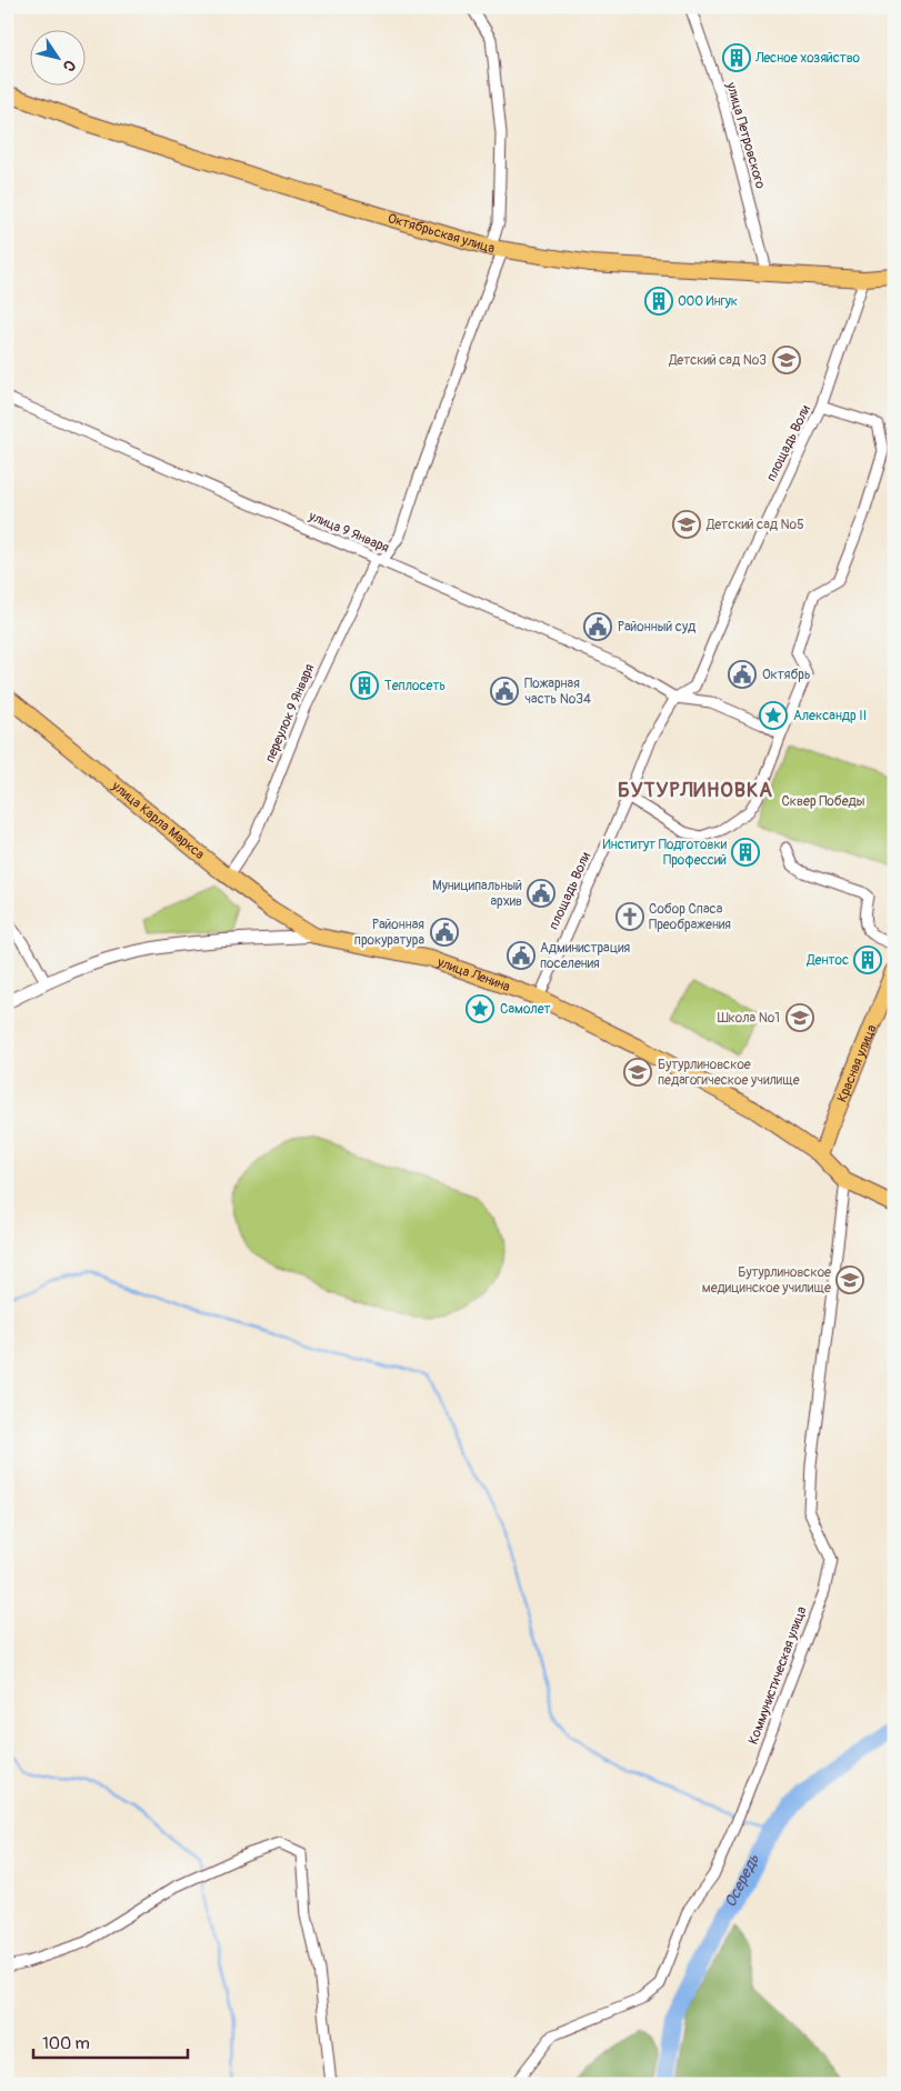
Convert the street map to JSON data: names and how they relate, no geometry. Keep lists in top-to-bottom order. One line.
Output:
{"streets":{"main road":["Октябрьская улица","улица Карла Маркса","улица Ленина","Красная улица"],"street":["улица Петровского","площадь Воли","улица 9 Января","переулок 9 Января","Коммунистическая улица"]},"crossings":[["улица Петровского","Октябрьская улица"],["Октябрьская улица","переулок 9 Января"],["площадь Воли","улица 9 Января"],["площадь Воли","улица Ленина"],["улица 9 Января","переулок 9 Января"],["переулок 9 Января","улица Карла Маркса"],["улица Карла Маркса","улица Ленина"],["улица Ленина","Красная улица"],["улица Ленина","Коммунистическая улица"]],"districts":["БУТУРЛИНОВКА"],"water":["Осередь"],"parks":["Сквер Победы"],"places":{"building":["Лесное хозяйство","ООО Ингук","Теплосеть","Институт Подготовки Профессий","Дентос"],"school or university":["Детский сад №3","Детский сад №5","Школа №1","Бутурлиновское педагогическое училище","Бутурлиновское медицинское училище"],"public building":["Районный суд","Октябрь","Пожарная часть №34","Муниципальный архив","Районная прокуратура","Администрация поселения"],"place":["Александр II","Самолет"],"church":["Собор Спаса Преображения"]},"scale_bar":"100 m","north":"bottom right"}
